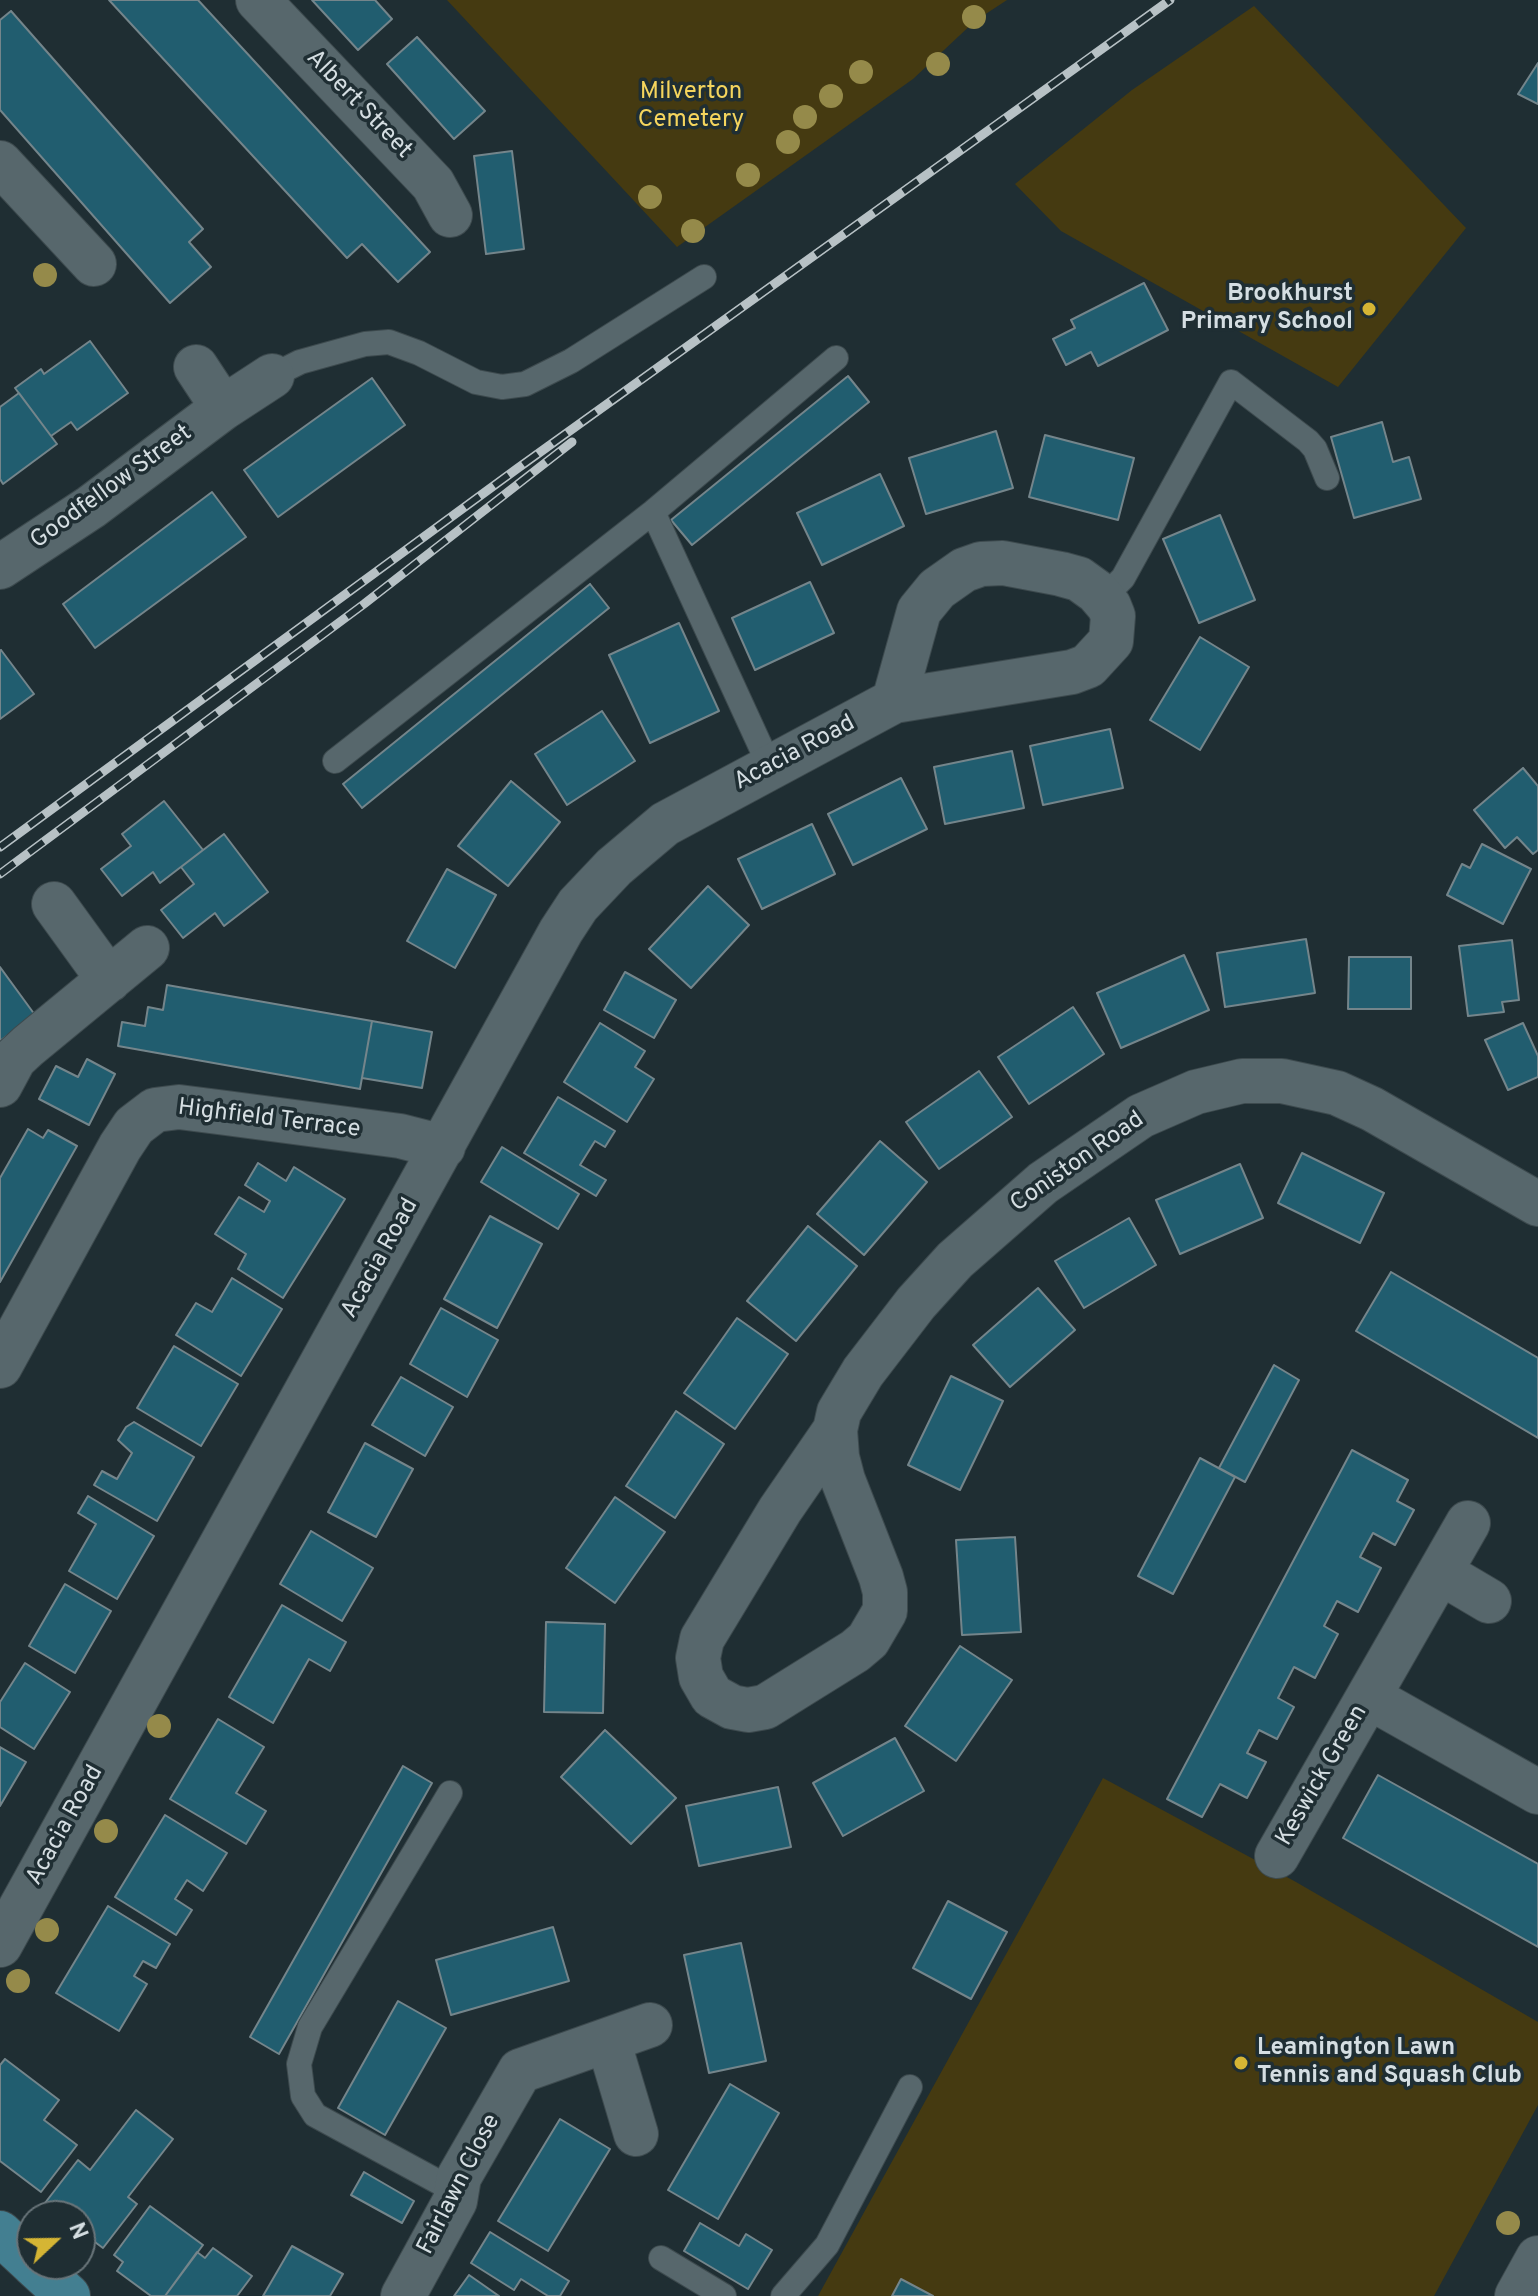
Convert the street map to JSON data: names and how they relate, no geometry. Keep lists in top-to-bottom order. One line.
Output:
{"streets":{"street":["Albert Street","Goodfellow Street","Acacia Road","Highfield Terrace","Coniston Road","Keswick Green","Fairlawn Close"]},"crossings":[["Acacia Road","Highfield Terrace"]],"parks":["Milverton Cemetery"],"places":["Brookhurst Primary School","Leamington Lawn Tennis and Squash Club"],"north":"right"}
